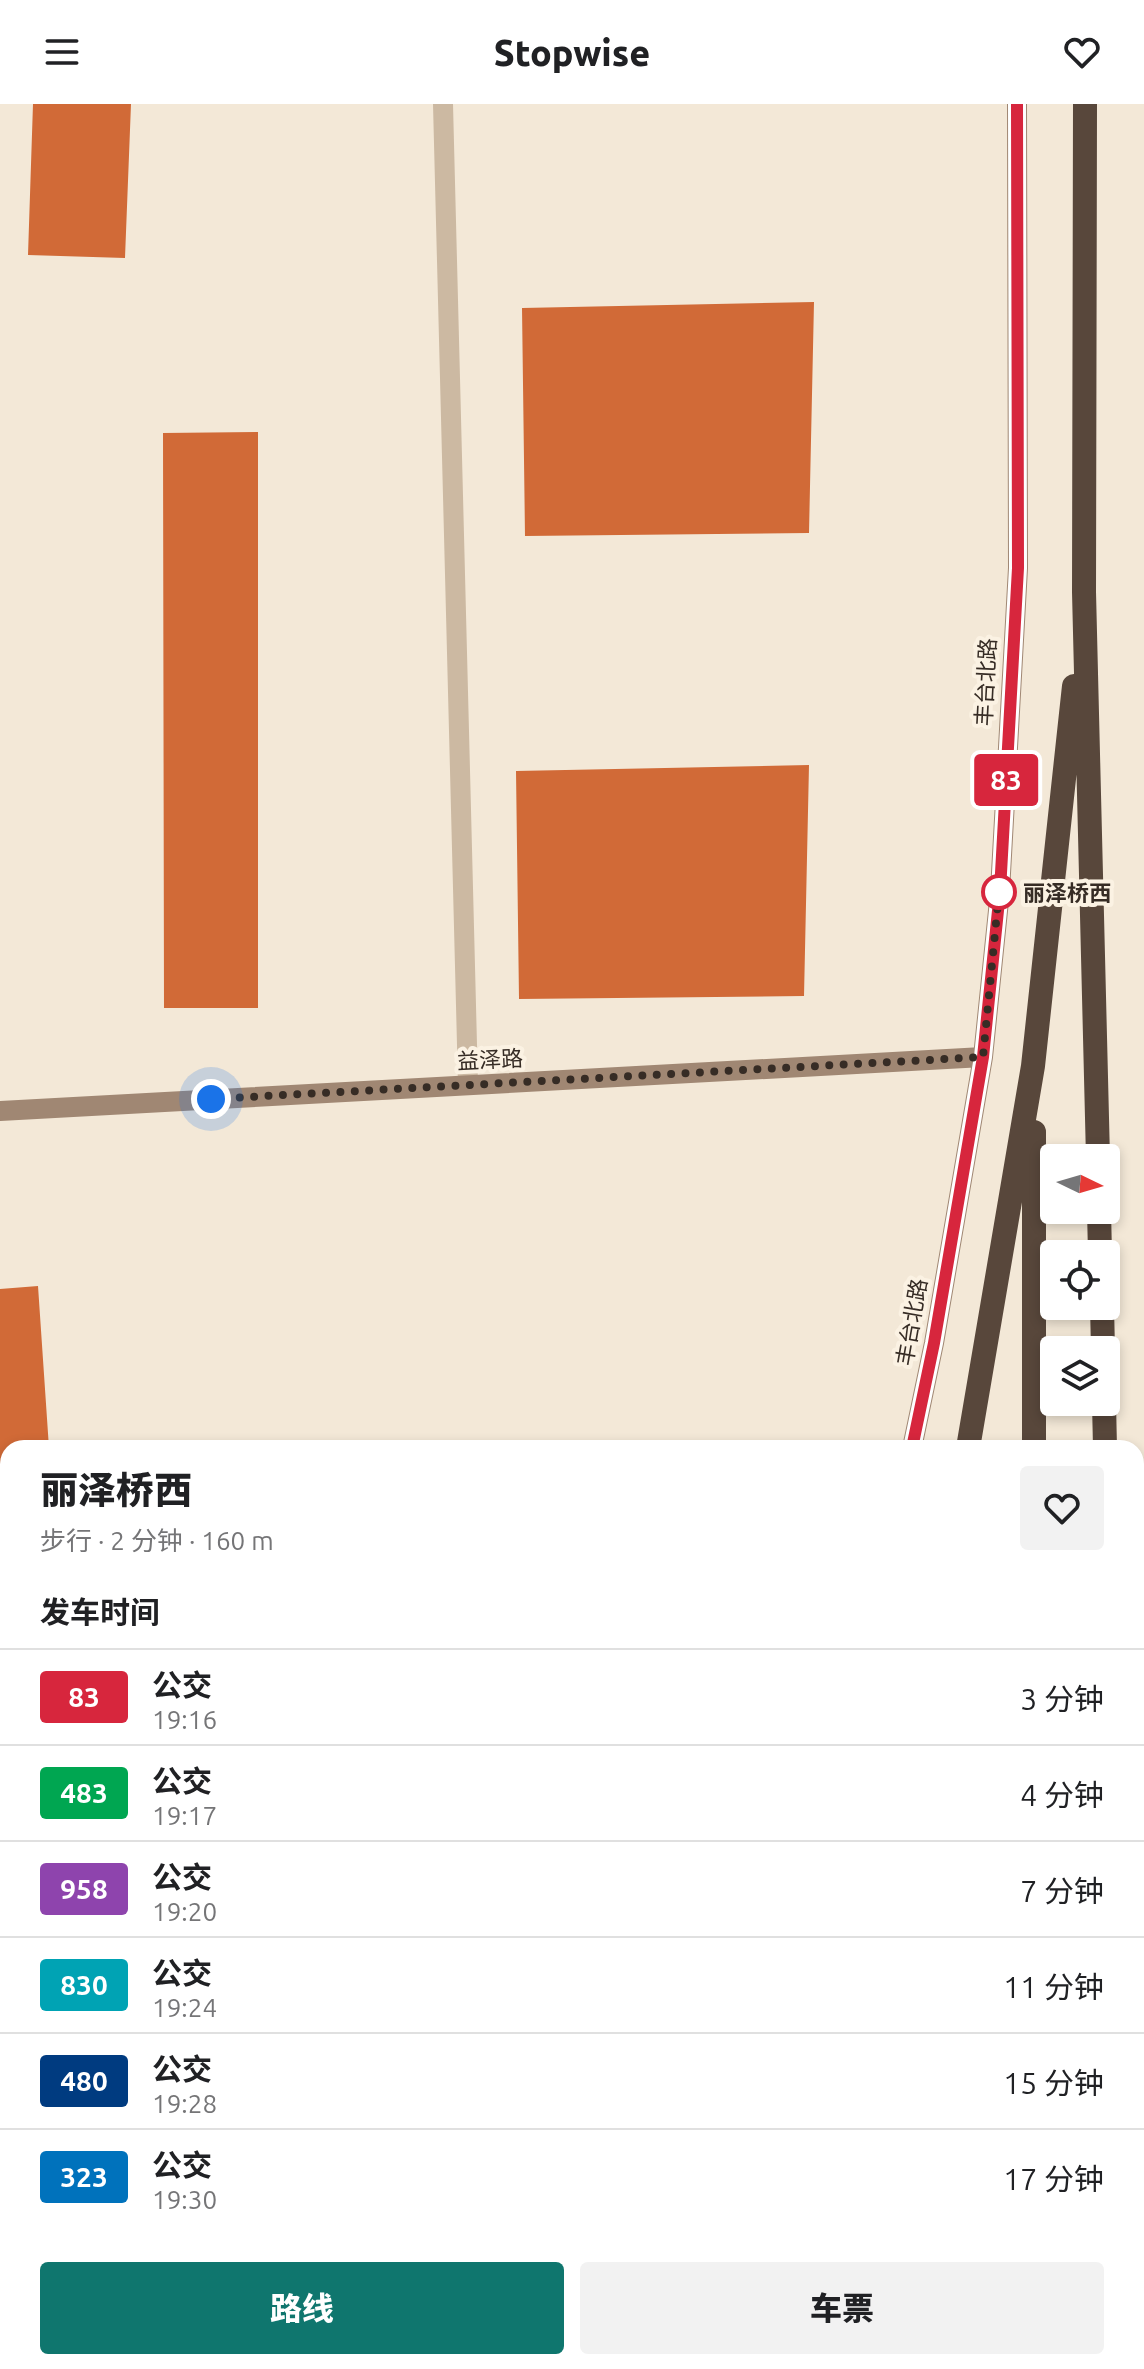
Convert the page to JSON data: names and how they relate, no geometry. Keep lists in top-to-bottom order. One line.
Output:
{"streets":{"street":["丰台北路","益泽路"]},"crossings":[["丰台北路","益泽路"]],"places":["丽泽桥西"],"lines":["bus line 83"],"north":"right","page":{"header":"Stopwise","on_map":"83","heading":[["丽泽桥西","步行 · 2 分钟 · 160 m"],"发车时间"],"list":[{"mark":"83","name":"公交","note":"19:16","value":"3 分钟"},{"mark":"483","name":"公交","note":"19:17","value":"4 分钟"},{"mark":"958","name":"公交","note":"19:20","value":"7 分钟"},{"mark":"830","name":"公交","note":"19:24","value":"11 分钟"},{"mark":"480","name":"公交","note":"19:28","value":"15 分钟"},{"mark":"323","name":"公交","note":"19:30","value":"17 分钟"}],"buttons":["路线","车票"]}}
